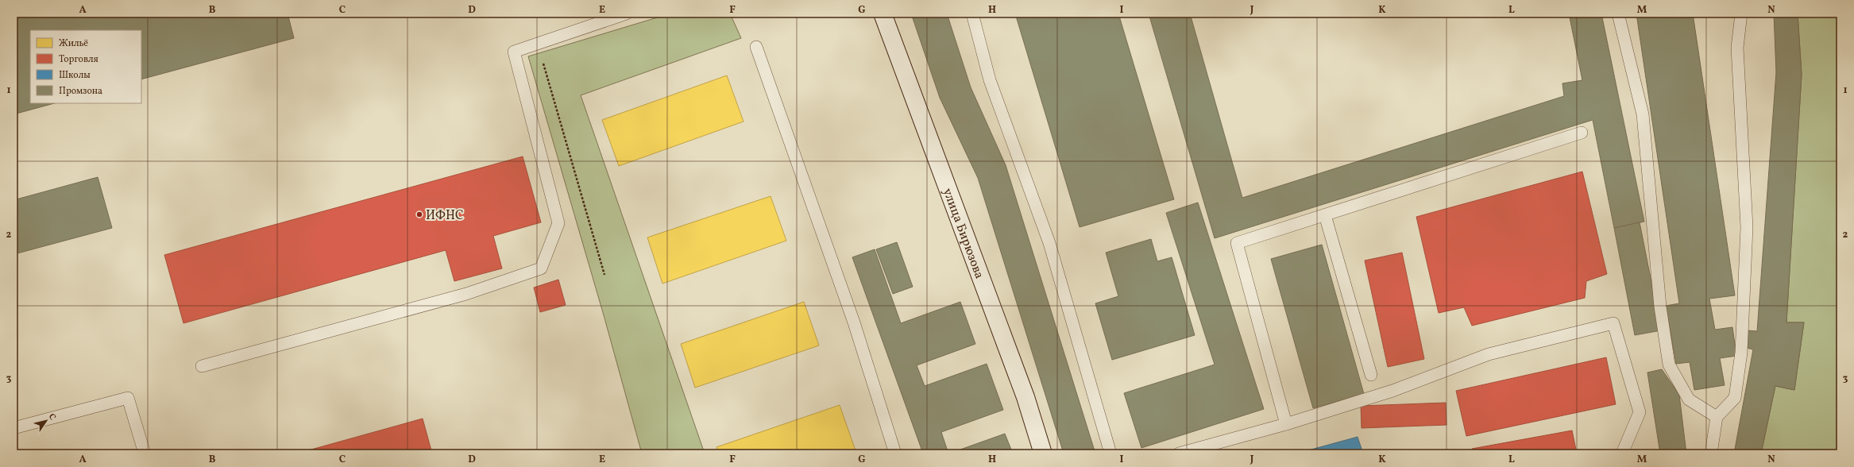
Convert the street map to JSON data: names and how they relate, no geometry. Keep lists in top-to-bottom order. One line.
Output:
{"streets":{"main road":["улица Бирюзова"]},"places":["ИФНС"],"legend":["Жильё","Торговля","Школы","Промзона"],"north":"top right","grid":{"columns":["A","B","C","D","E","F","G","H","I","J","K","L","M","N"],"rows":["1","2","3"]}}
